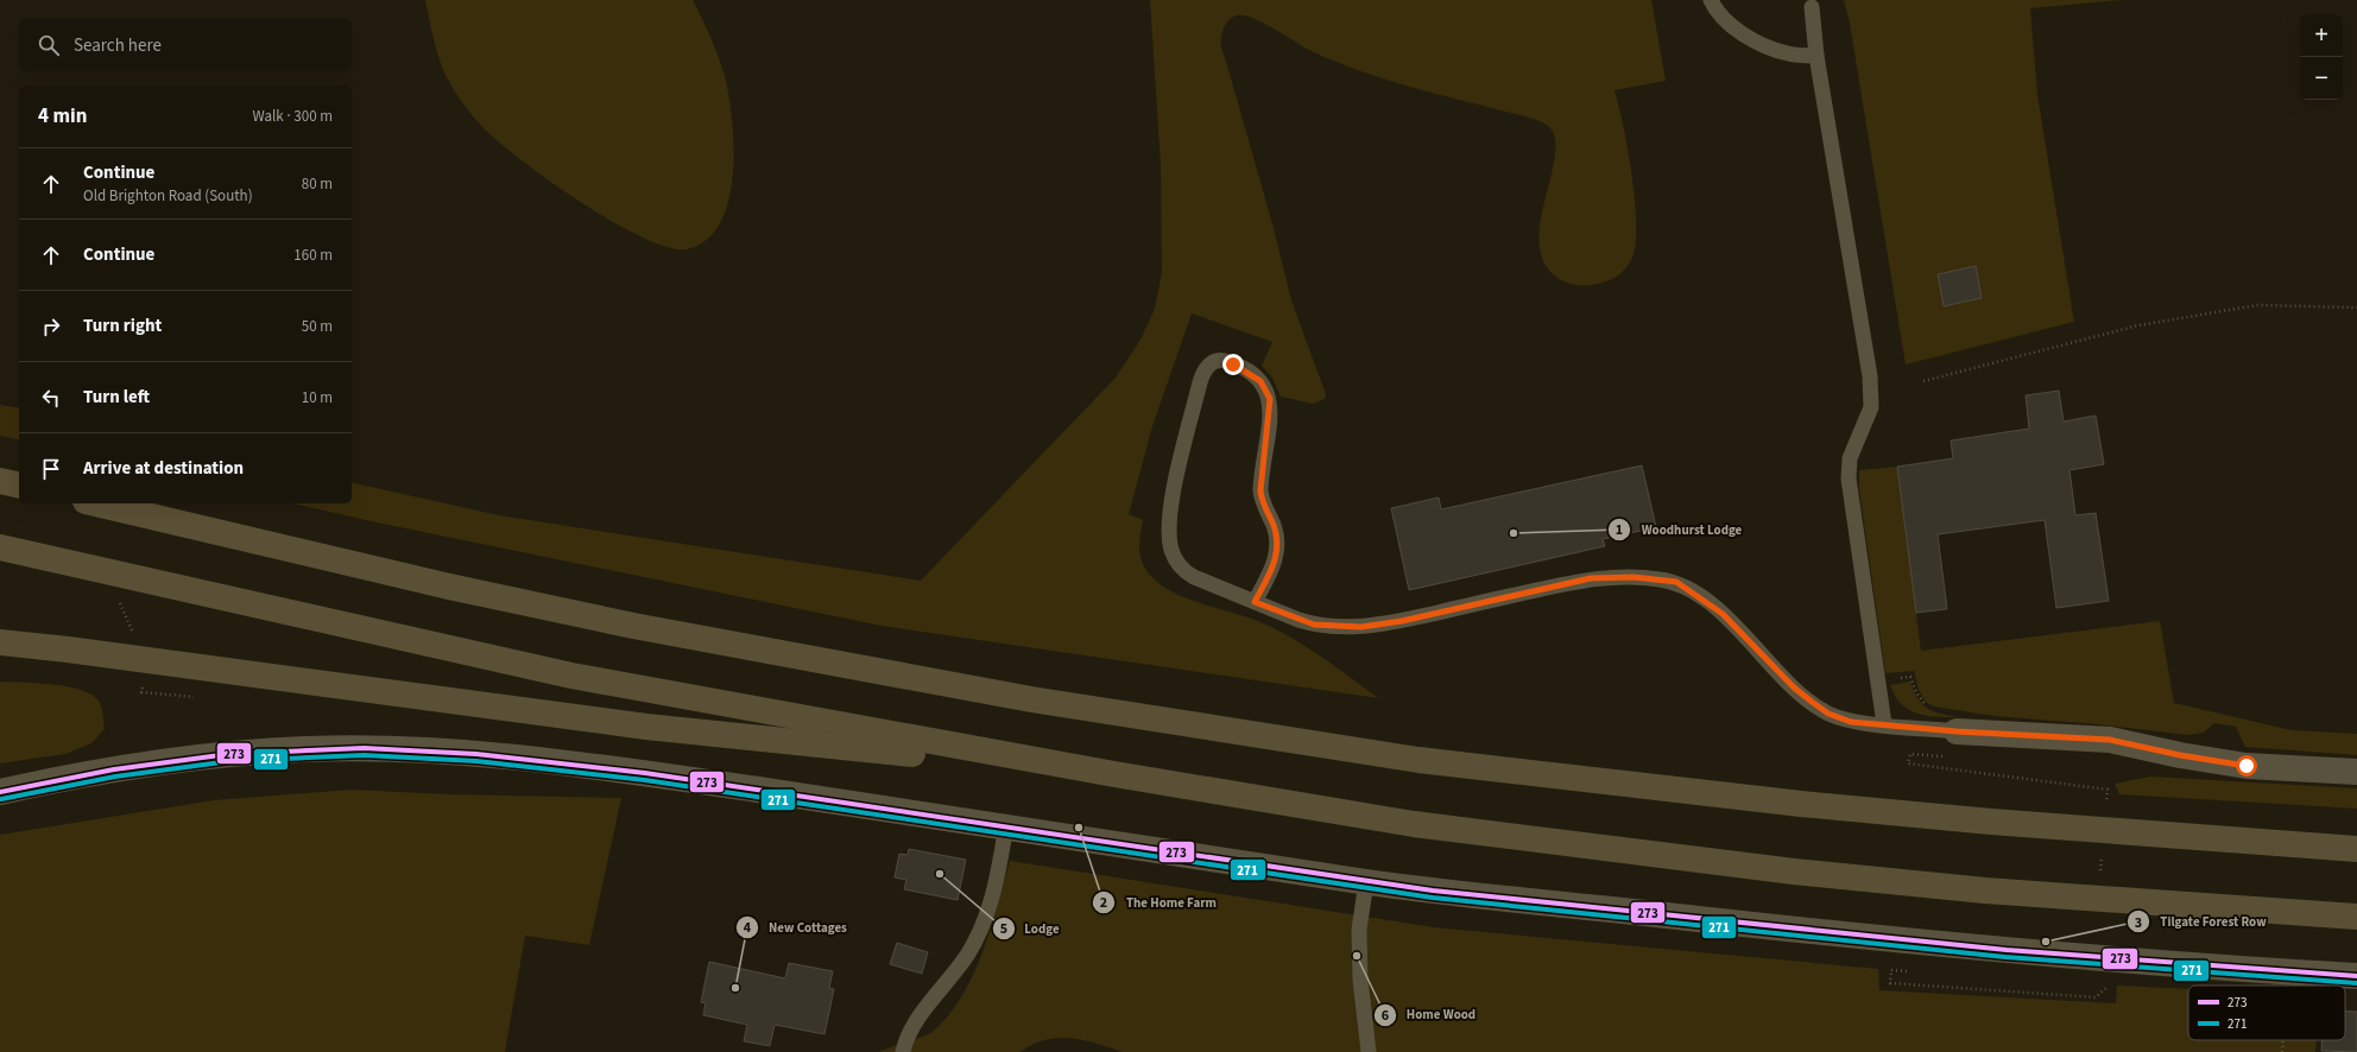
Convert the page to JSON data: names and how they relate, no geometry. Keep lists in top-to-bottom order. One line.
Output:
{"places":["Woodhurst Lodge","The Home Farm","Lodge","Tilgate Forest Row","Home Wood","New Cottages"],"lines":["transit line 273","transit line 271"],"legend":["273","271"],"page":{"map_buttons":["+","−"],"search":"Search here","heading":["4 min","Walk · 300 m"],"list":[["Continue","Old Brighton Road (South)","80 m"],["Continue","160 m"],["Turn right","50 m"],["Turn left","10 m"],"Arrive at destination"]}}
